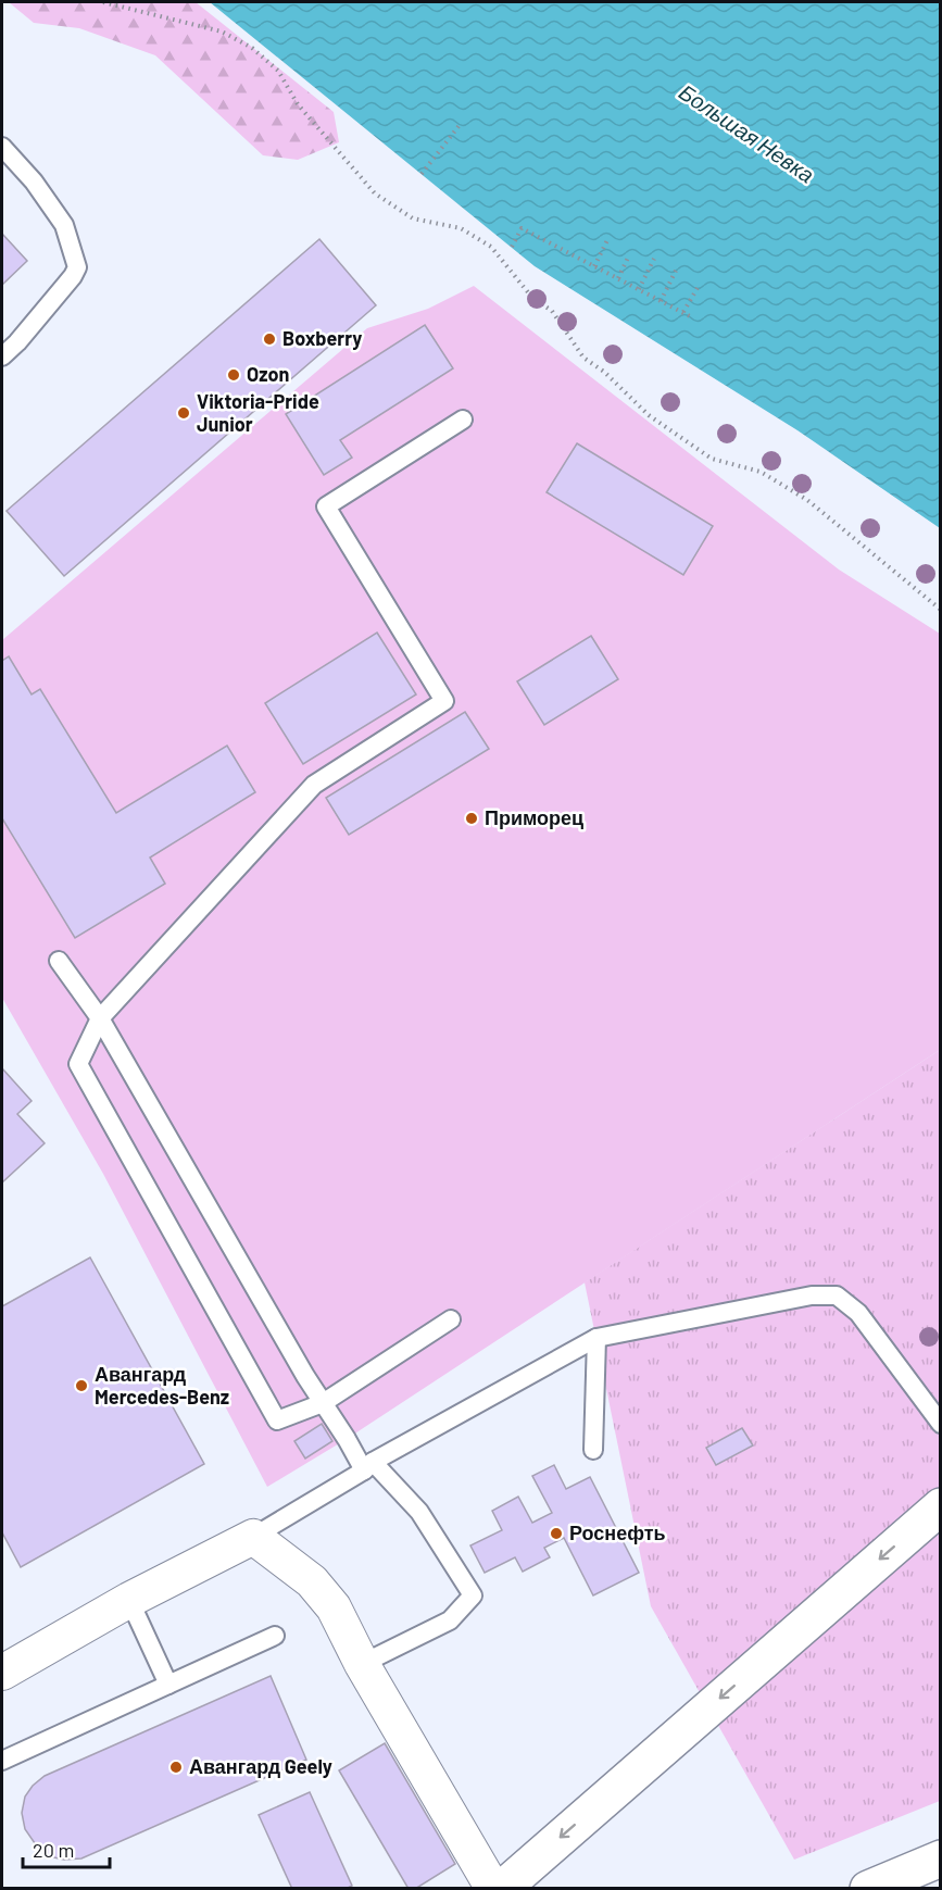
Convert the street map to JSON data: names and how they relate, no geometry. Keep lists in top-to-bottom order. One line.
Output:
{"water":["Большая Невка"],"places":["Boxberry","Ozon","Viktoria-Pride Junior","Приморец","Авангард Mercedes-Benz","Роснефть","Авангард Geely"],"scale_bar":"20 m"}
